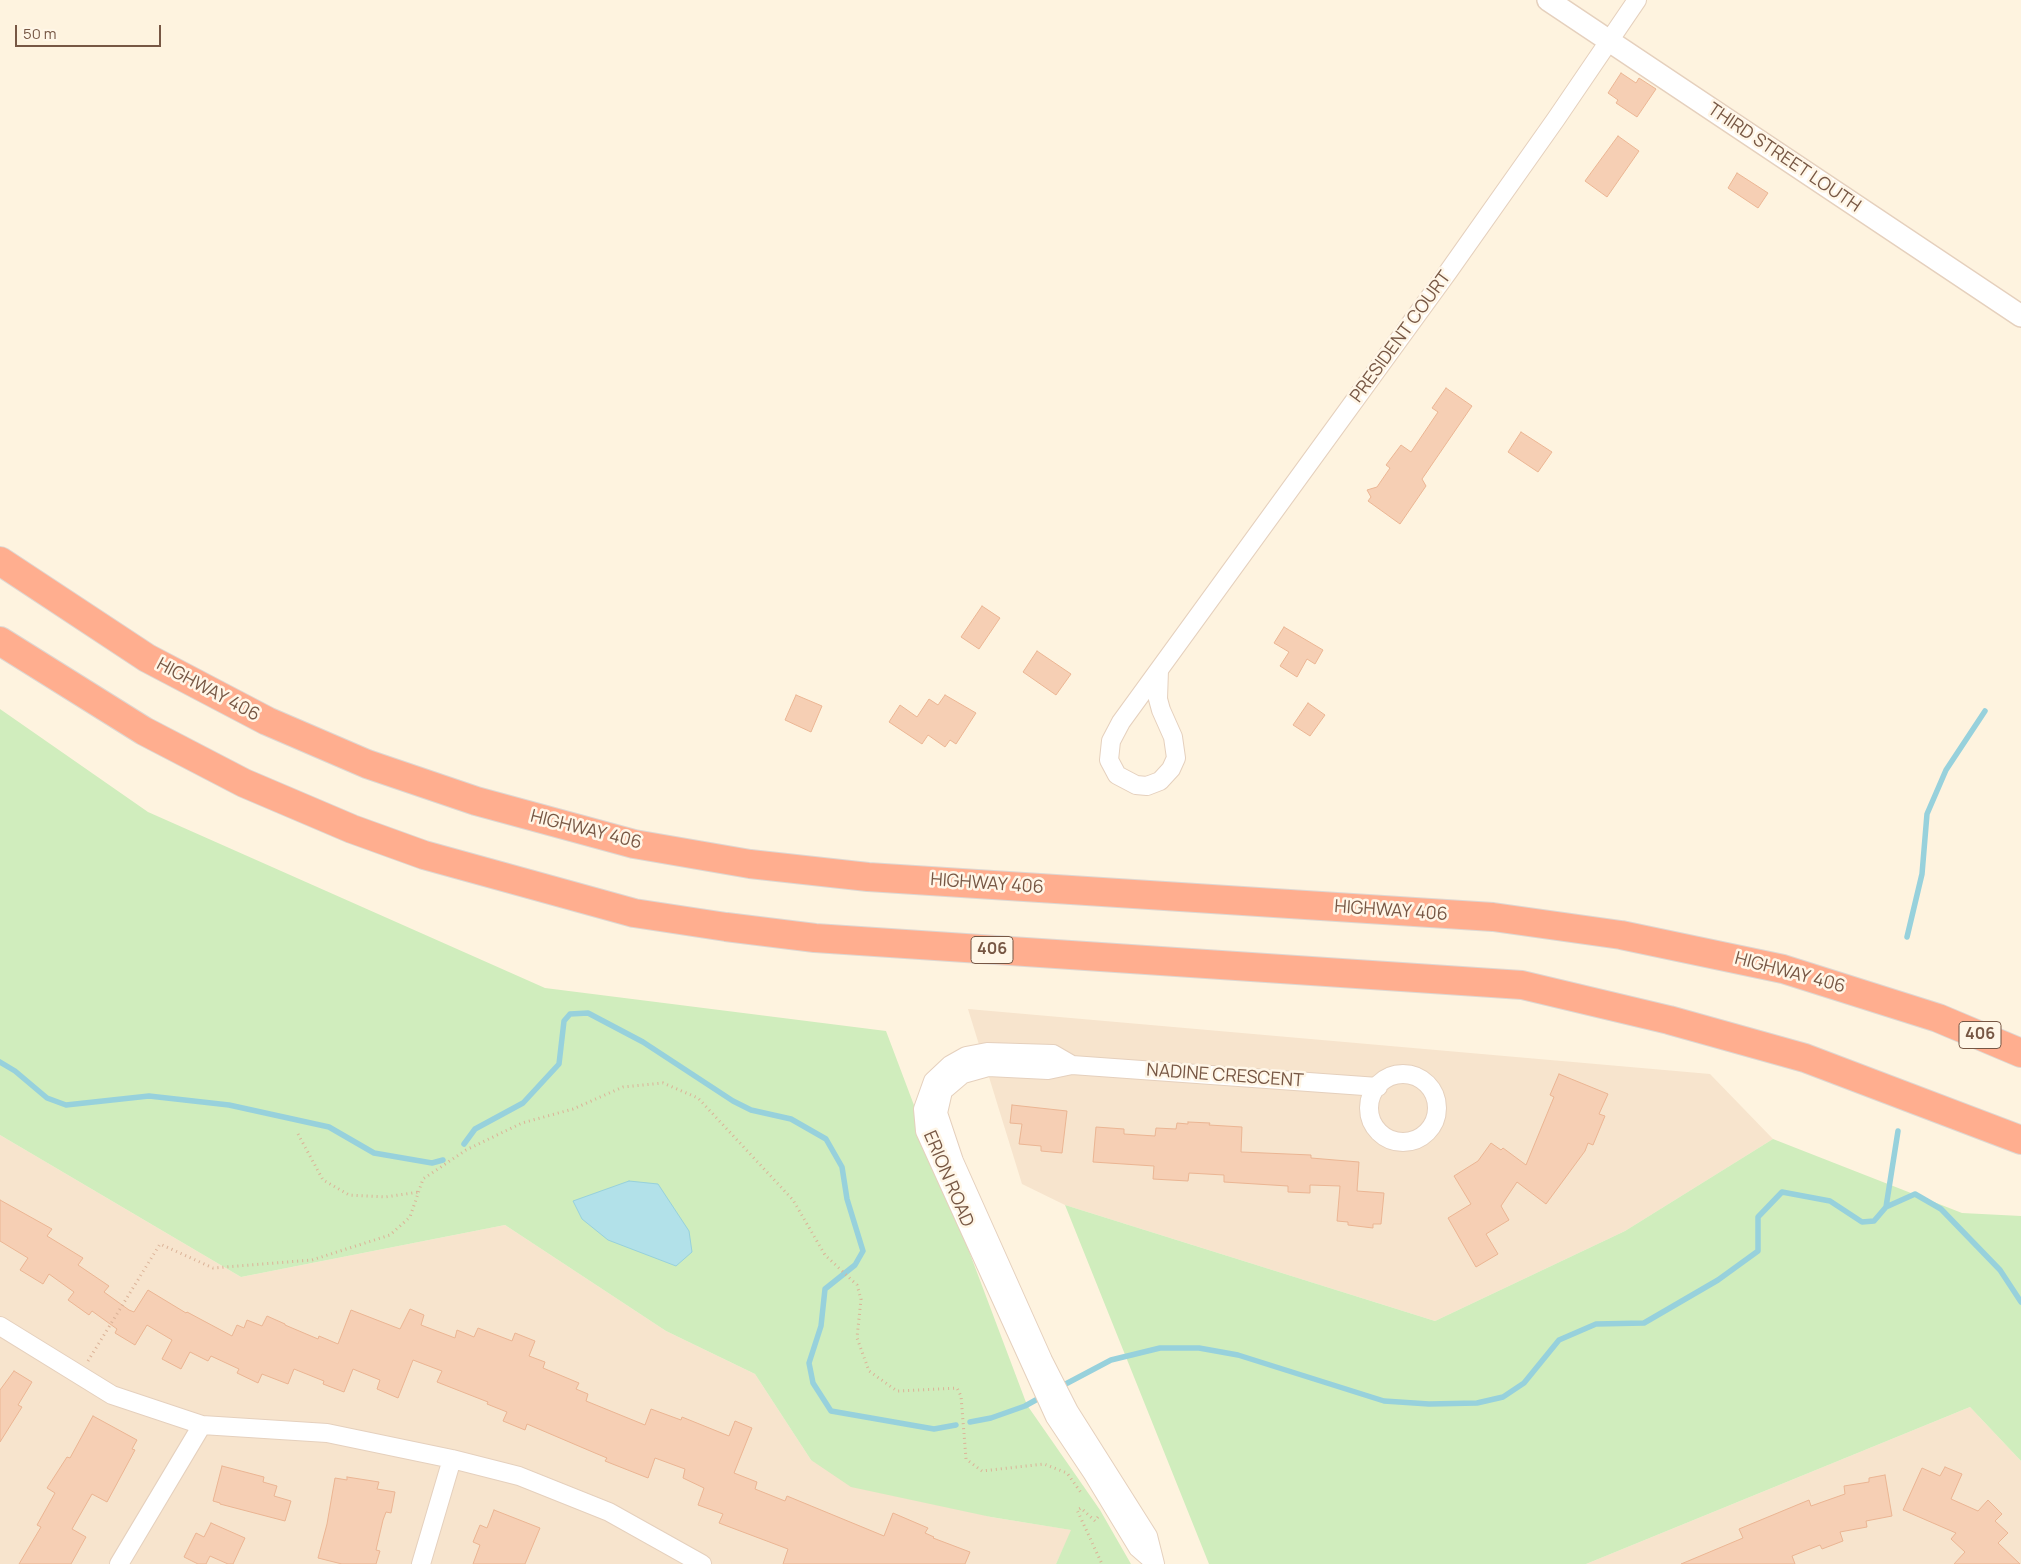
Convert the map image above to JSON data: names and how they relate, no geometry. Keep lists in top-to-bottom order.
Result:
{
  "streets": {
    "highway": ["HIGHWAY 406", "406"],
    "street": [
      "THIRD STREET LOUTH",
      "PRESIDENT COURT",
      "NADINE CRESCENT",
      "ERION ROAD"
    ]
  },
  "crossings": [
    ["THIRD STREET LOUTH", "PRESIDENT COURT"],
    ["NADINE CRESCENT", "ERION ROAD"]
  ],
  "scale_bar": "50 m"
}
